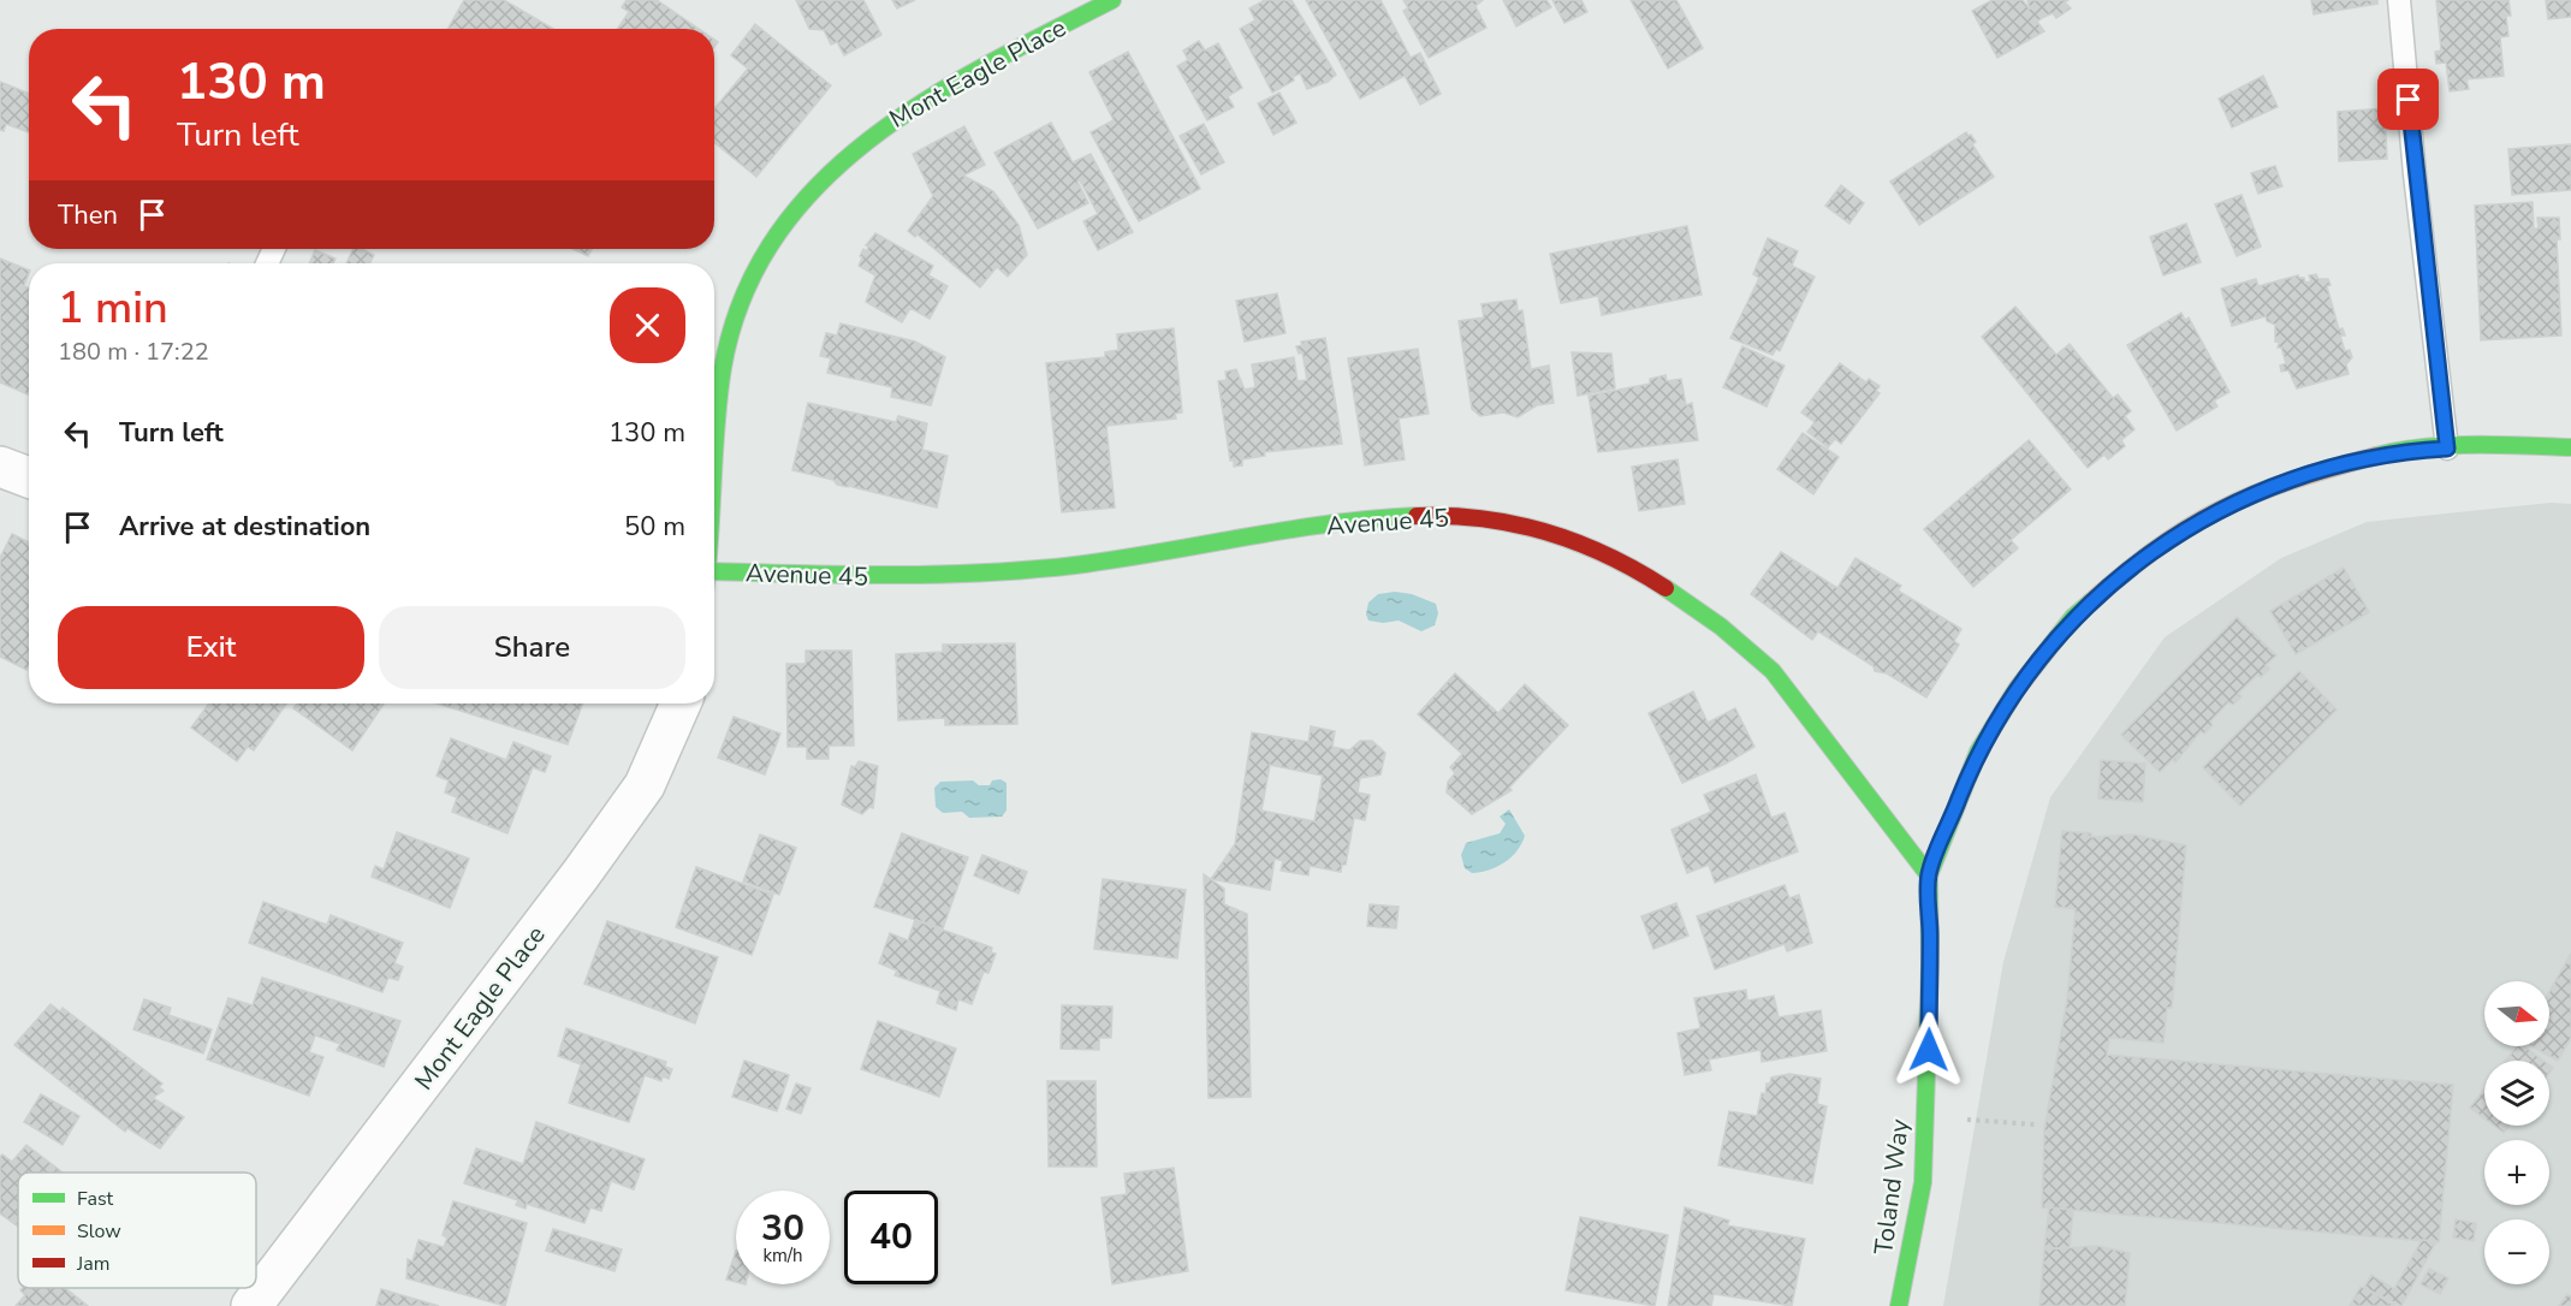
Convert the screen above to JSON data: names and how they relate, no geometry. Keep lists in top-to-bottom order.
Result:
{
  "streets": {
    "street": ["Mont Eagle Place", "Avenue 45", "Toland Way"]
  },
  "crossings": [
    ["Avenue 45", "Toland Way"]
  ],
  "legend": ["Fast", "Slow", "Jam"],
  "north": "right",
  "page": {
    "turn": ["130 m", "Turn left"],
    "then": "Then",
    "heading": ["1 min", "180 m · 17:22"],
    "list": [
      {
        "name": "Turn left",
        "value": "130 m"
      },
      {
        "name": "Arrive at destination",
        "value": "50 m"
      }
    ],
    "buttons": ["Exit", "Share"],
    "map_buttons": ["+", "−"],
    "speed": "30 km/h",
    "limit": "40"
  }
}
